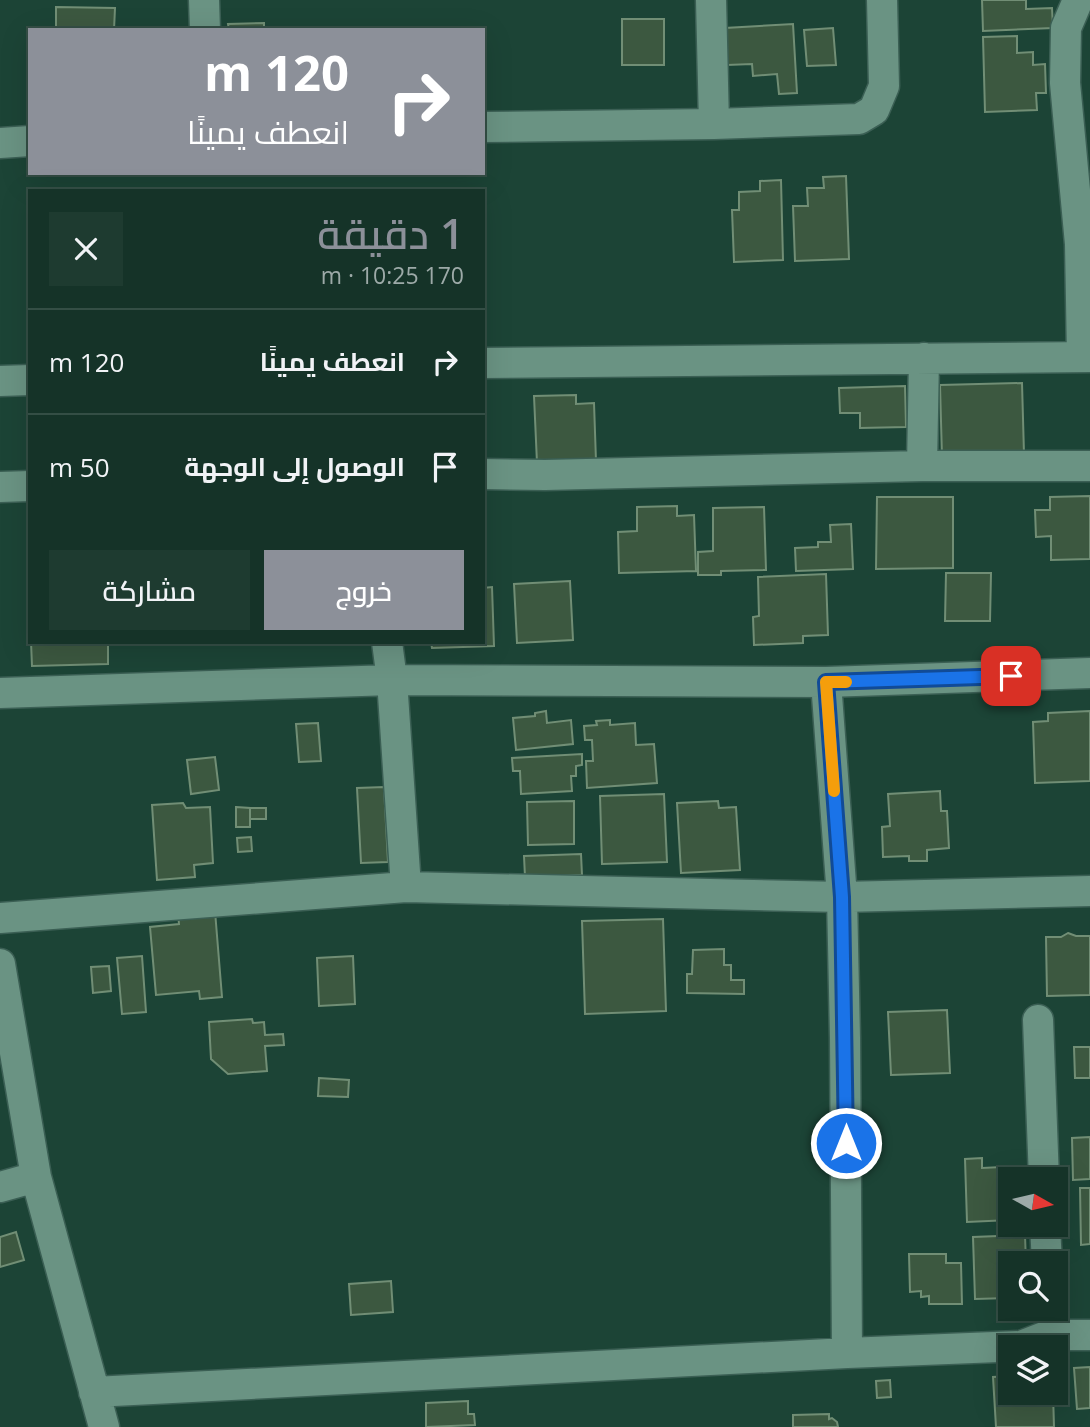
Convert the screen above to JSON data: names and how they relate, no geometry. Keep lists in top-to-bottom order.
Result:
{
  "north": "right",
  "page": {
    "turn": ["120 m", "انعطف يمينًا"],
    "heading": ["1 دقيقة", "170 m · 10:25"],
    "list": [
      {
        "name": "انعطف يمينًا",
        "value": "120 m"
      },
      {
        "name": "الوصول إلى الوجهة",
        "value": "50 m"
      }
    ],
    "buttons": ["خروج", "مشاركة"]
  }
}
